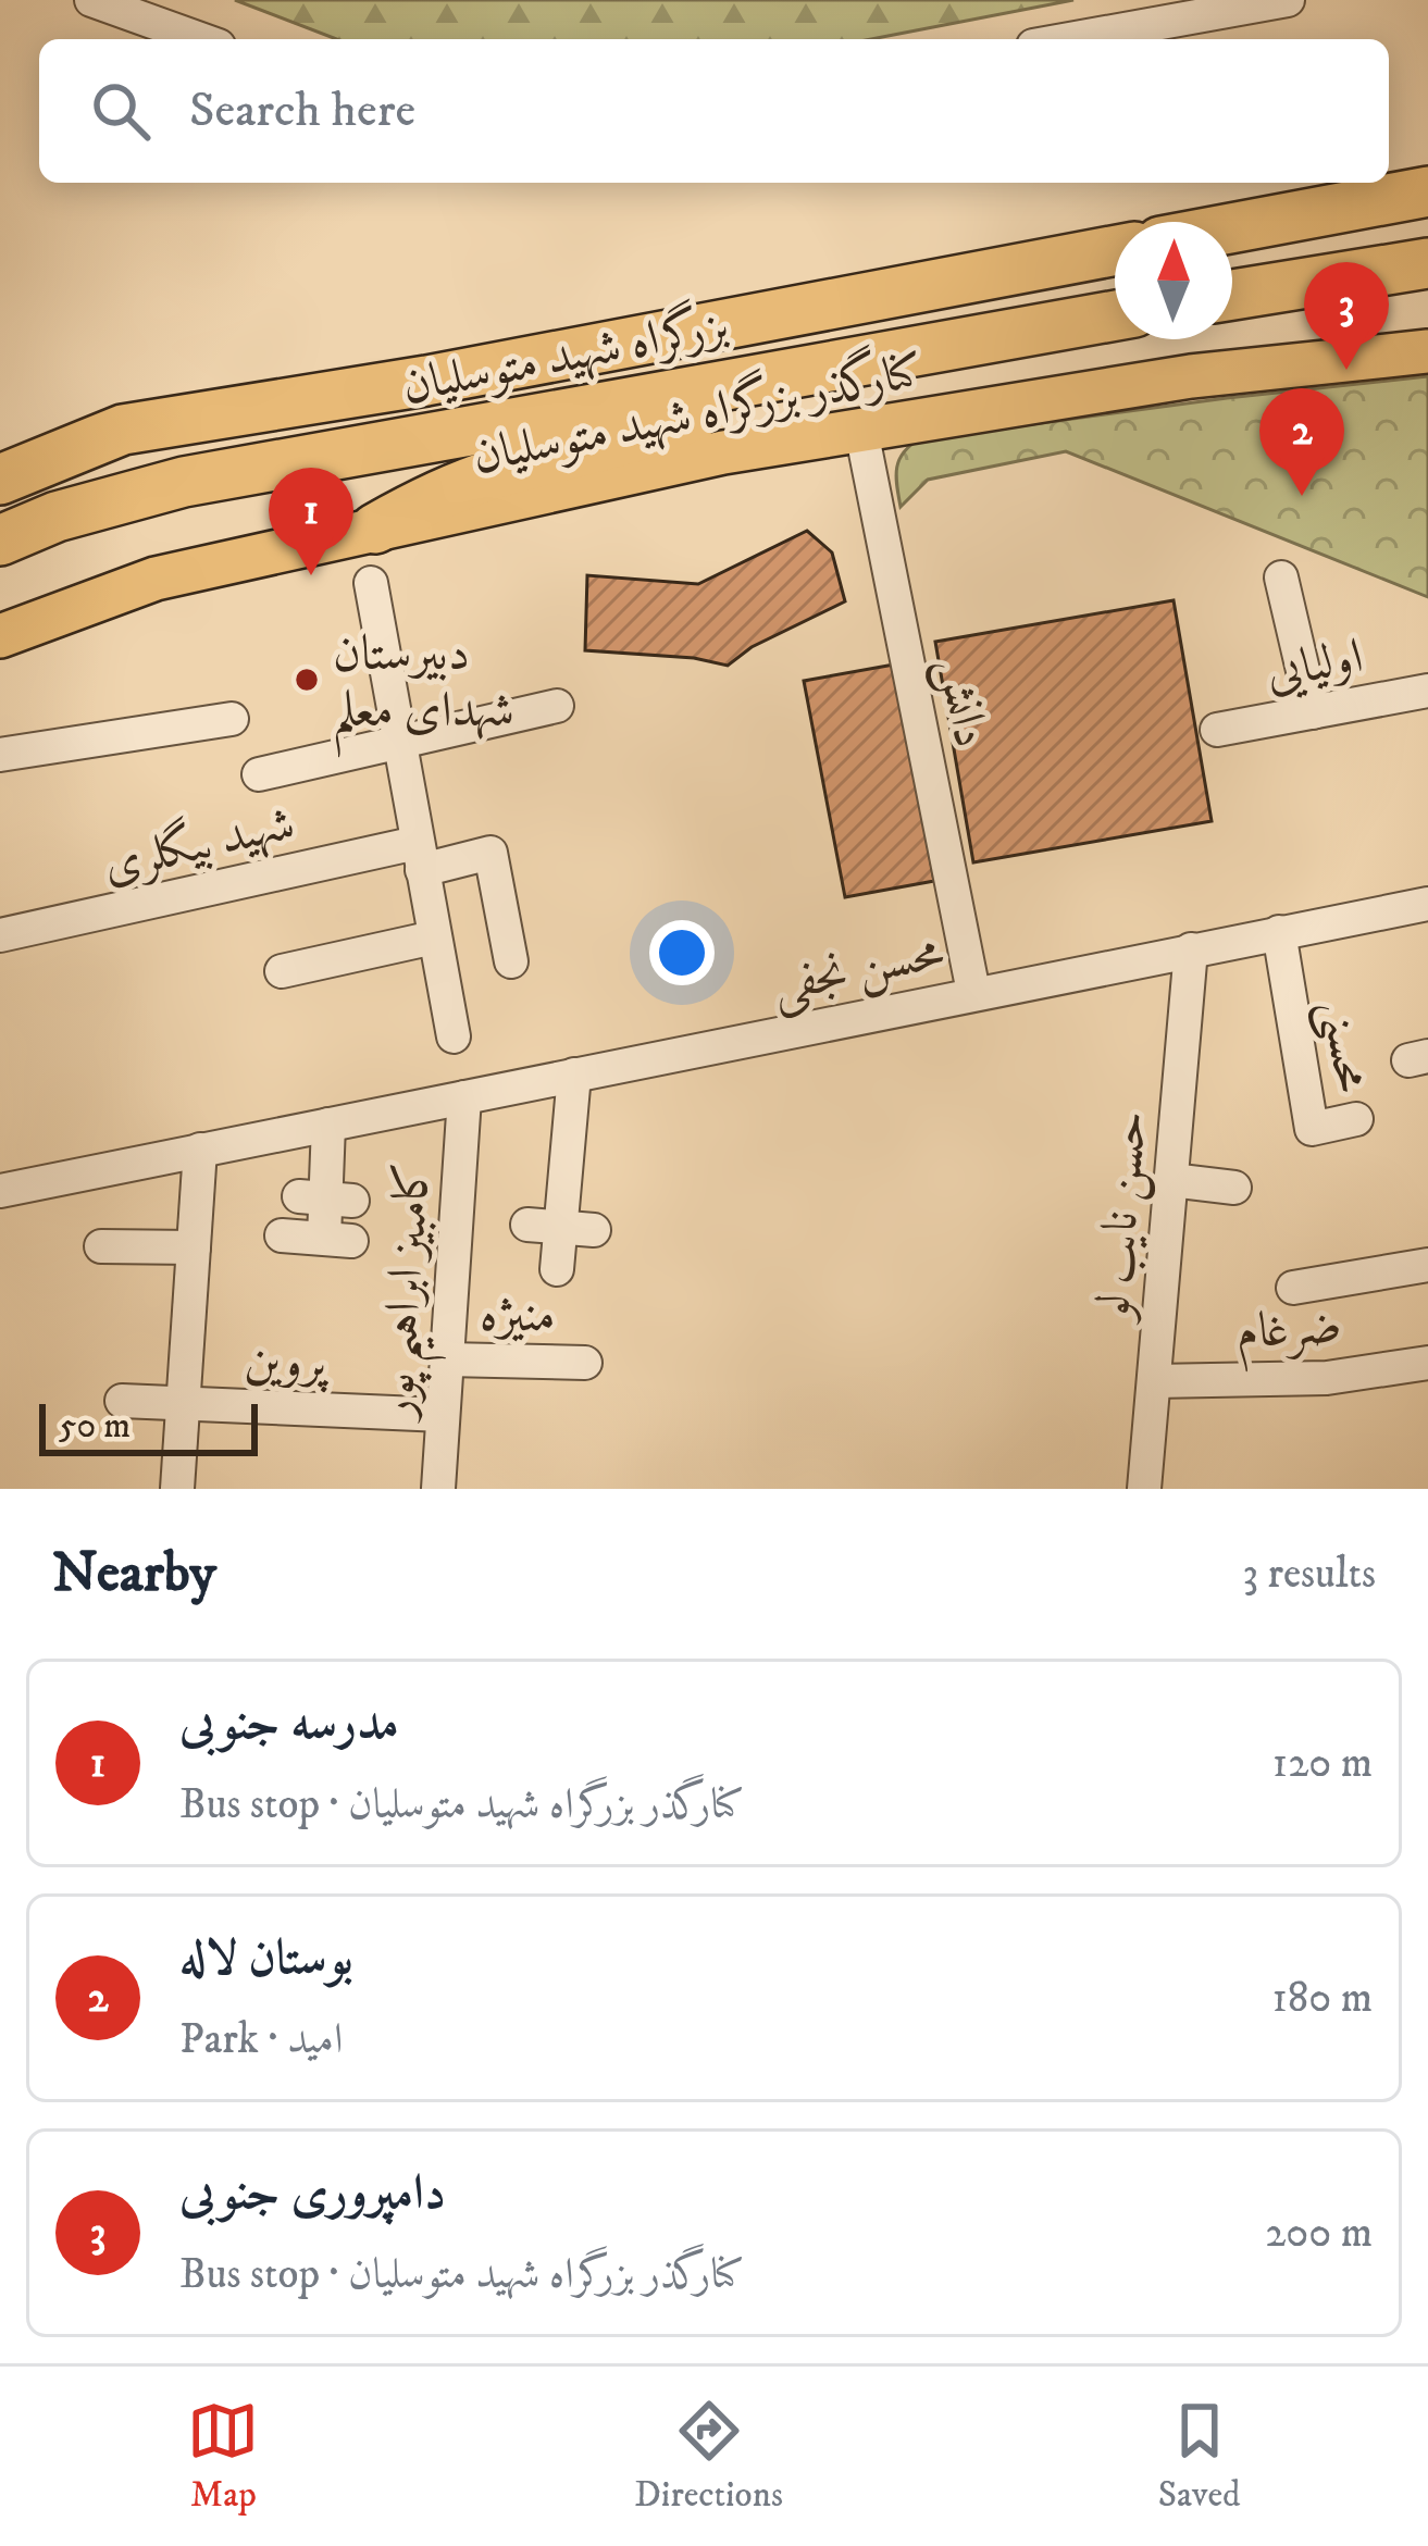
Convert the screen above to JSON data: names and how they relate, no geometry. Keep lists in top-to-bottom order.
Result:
{
  "streets": {
    "highway": ["بزرگراه شهید متوسلیان"],
    "main road": ["کنارگذر بزرگراه شهید متوسلیان"],
    "street": [
      "اولیایی",
      "دانش",
      "شهید بیگلری",
      "محسن نجفی",
      "محسنی",
      "حسن نایب لو",
      "کامبیز ابراهیم پور",
      "منیژه",
      "ضرغام",
      "پروین"
    ]
  },
  "crossings": [
    ["کنارگذر بزرگراه شهید متوسلیان", "دانش"],
    ["دانش", "محسن نجفی"],
    ["محسن نجفی", "محسنی"],
    ["محسن نجفی", "حسن نایب لو"],
    ["محسن نجفی", "کامبیز ابراهیم پور"],
    ["حسن نایب لو", "ضرغام"],
    ["کامبیز ابراهیم پور", "منیژه"],
    ["کامبیز ابراهیم پور", "پروین"]
  ],
  "places": ["دبیرستان شهدای معلم"],
  "scale_bar": "50 m",
  "north": "top",
  "page": {
    "search": "Search here",
    "pins": ["3", "2", "1"],
    "scale": "50 m",
    "heading": ["Nearby", "3 results"],
    "list": [
      {
        "mark": "1",
        "name": "مدرسه جنوبی",
        "note": "Bus stop · کنارگذر بزرگراه شهید متوسلیان",
        "value": "120 m"
      },
      {
        "mark": "2",
        "name": "بوستان لاله",
        "note": "Park · امید",
        "value": "180 m"
      },
      {
        "mark": "3",
        "name": "دامپروری جنوبی",
        "note": "Bus stop · کنارگذر بزرگراه شهید متوسلیان",
        "value": "200 m"
      }
    ],
    "nav": ["Map", "Directions", "Saved"]
  }
}
